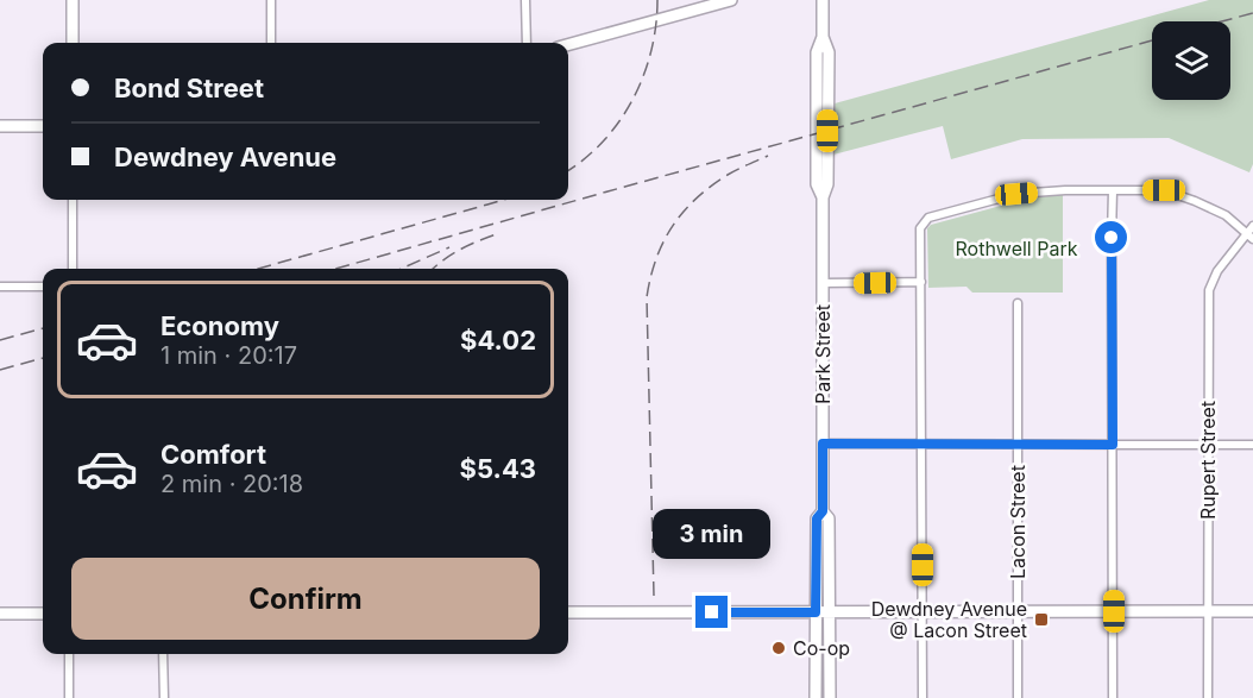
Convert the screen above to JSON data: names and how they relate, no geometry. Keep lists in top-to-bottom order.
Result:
{
  "streets": {
    "street": ["Park Street", "Rupert Street", "Lacon Street"]
  },
  "parks": ["Rothwell Park"],
  "places": {
    "transit": ["Dewdney Avenue @ Lacon Street"],
    "other": ["Co-op"]
  },
  "page": {
    "banner": ["Bond Street", "Dewdney Avenue"],
    "list": [
      {
        "name": "Economy",
        "note": "1 min · 20:17",
        "value": "$4.02"
      },
      {
        "name": "Comfort",
        "note": "2 min · 20:18",
        "value": "$5.43"
      }
    ],
    "bubble": "3 min",
    "buttons": "Confirm"
  }
}
